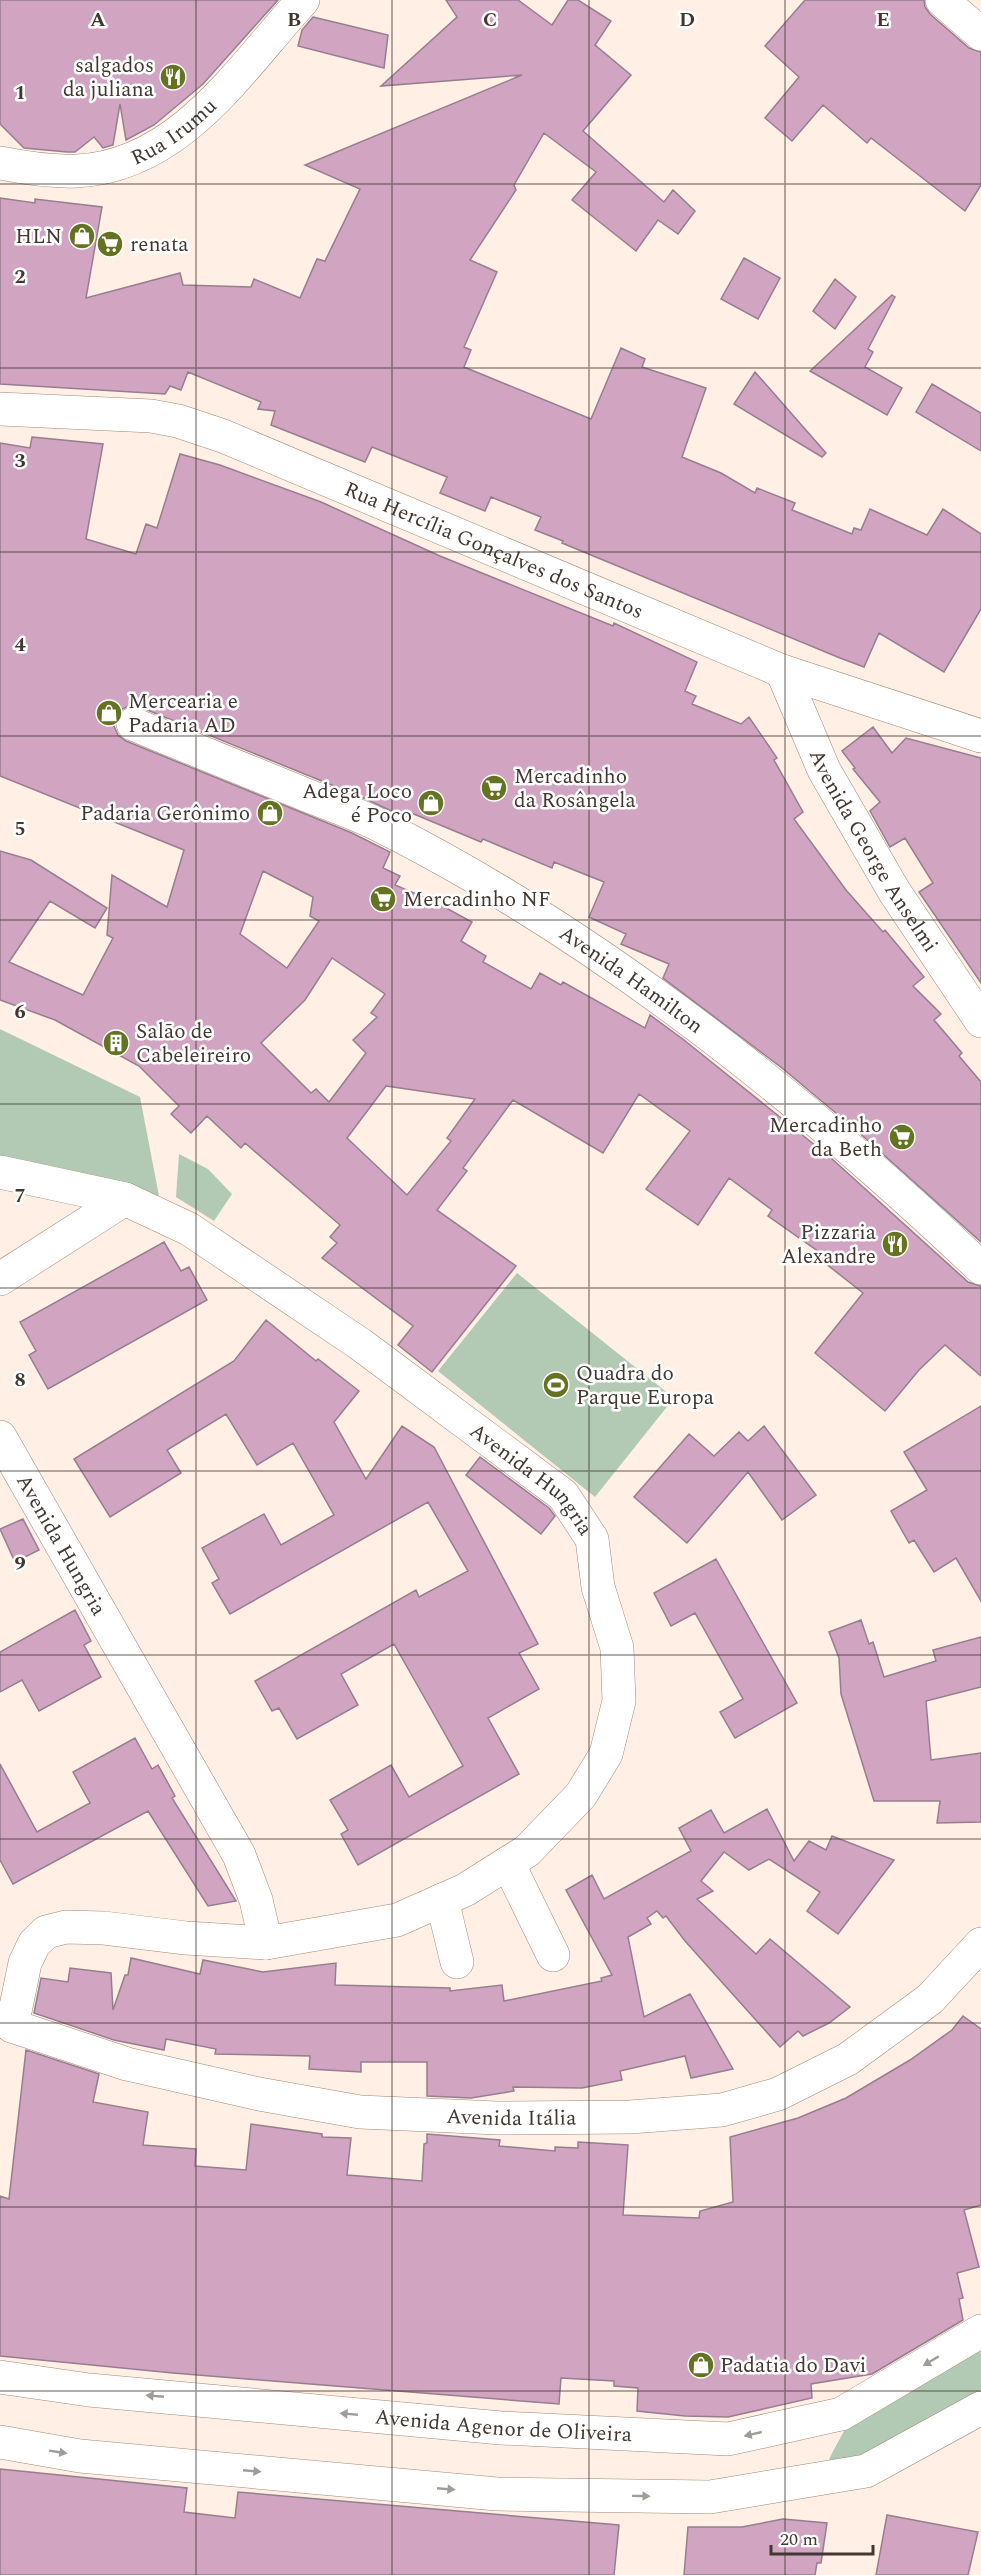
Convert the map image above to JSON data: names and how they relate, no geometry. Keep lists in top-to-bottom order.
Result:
{
  "streets": {
    "street": [
      "Rua Irumu",
      "Rua Hercília Gonçalves dos Santos",
      "Avenida George Anselmi",
      "Avenida Hamilton",
      "Avenida Hungria",
      "Avenida Itália",
      "Avenida Agenor de Oliveira"
    ]
  },
  "crossings": [
    ["Rua Hercília Gonçalves dos Santos", "Avenida George Anselmi"],
    ["Avenida Hungria", "Avenida Itália"]
  ],
  "places": {
    "restaurant": ["salgados da juliana", "Pizzaria Alexandre"],
    "shop": [
      "HLN",
      "Mercearia e Padaria AD",
      "Adega Loco é Poco",
      "Padaria Gerônimo",
      "Padatia do Davi"
    ],
    "supermarket": [
      "renata",
      "Mercadinho da Rosângela",
      "Mercadinho NF",
      "Mercadinho da Beth"
    ],
    "building": ["Salão de Cabeleireiro"],
    "sports": ["Quadra do Parque Europa"]
  },
  "scale_bar": "20 m",
  "grid": {
    "columns": [
      "A",
      "B",
      "C",
      "D",
      "E"
    ],
    "rows": [
      "1",
      "2",
      "3",
      "4",
      "5",
      "6",
      "7",
      "8",
      "9"
    ]
  }
}
